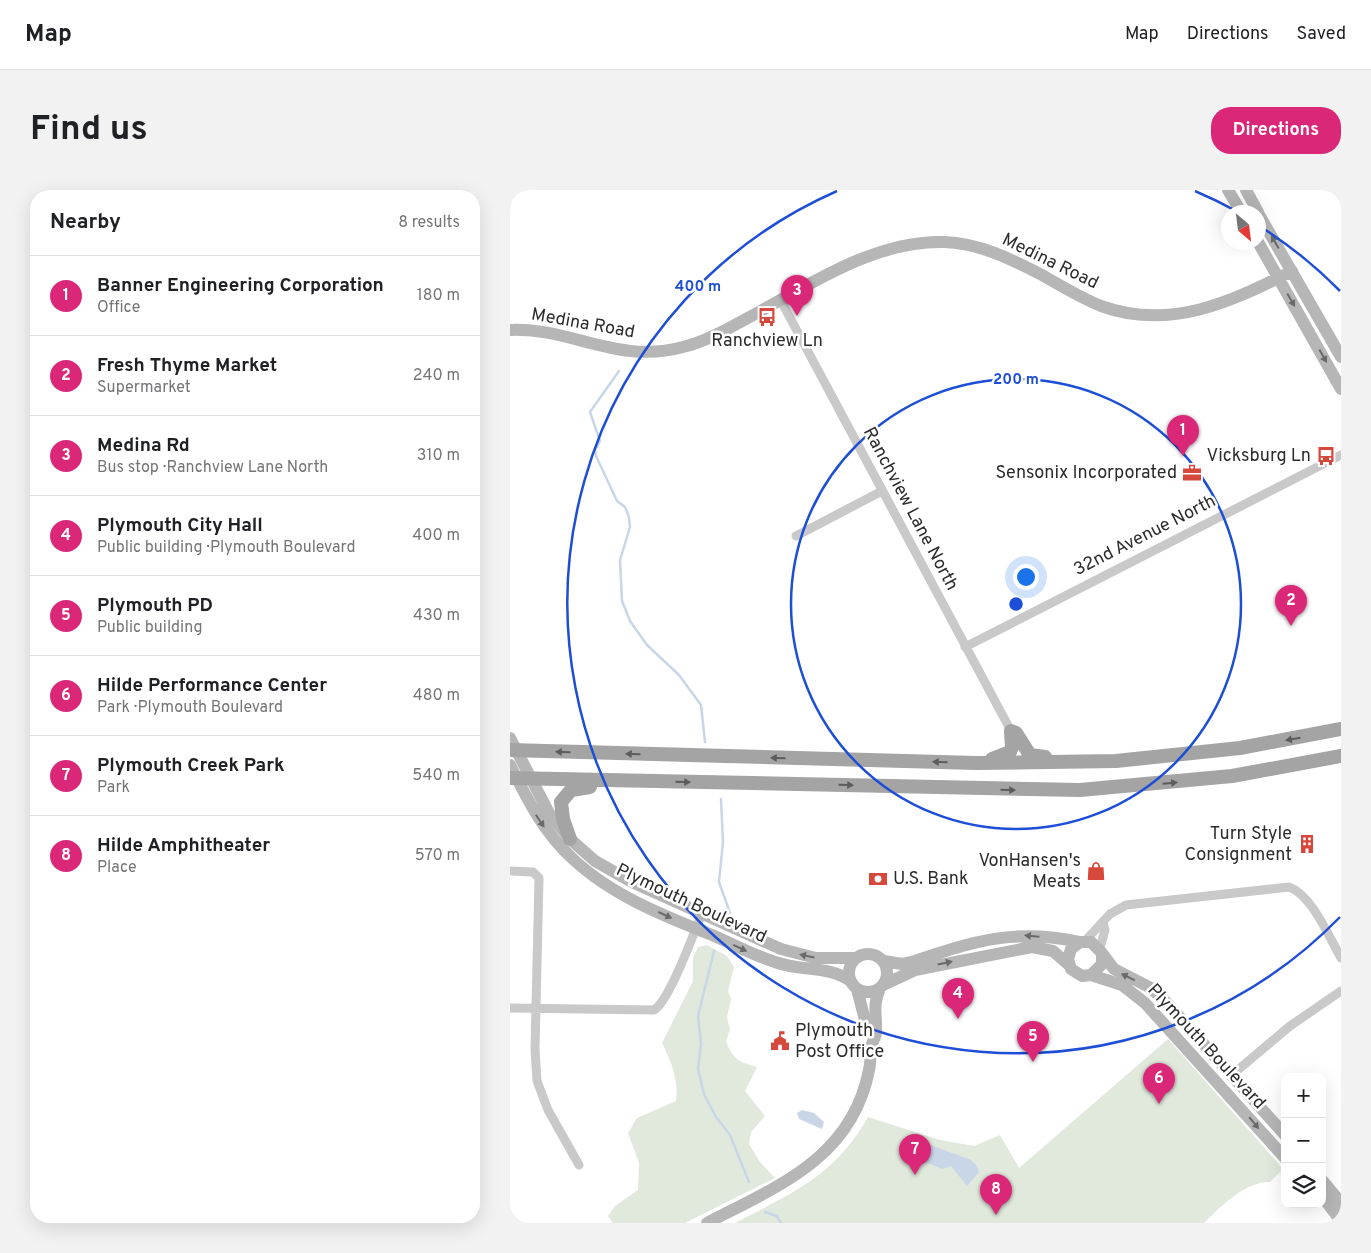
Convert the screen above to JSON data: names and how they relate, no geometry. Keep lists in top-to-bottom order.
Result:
{
  "streets": {
    "street": [
      "Medina Road",
      "Ranchview Lane North",
      "32nd Avenue North",
      "Plymouth Boulevard"
    ]
  },
  "crossings": [
    ["Medina Road", "Ranchview Lane North"],
    ["Ranchview Lane North", "32nd Avenue North"]
  ],
  "places": {
    "bus stop": ["Ranchview Ln", "Vicksburg Ln"],
    "office": ["Sensonix Incorporated"],
    "building": ["Turn Style Consignment"],
    "shop": ["VonHansen's Meats"],
    "bank": ["U.S. Bank"],
    "public building": ["Plymouth Post Office"]
  },
  "north": "bottom right",
  "page": {
    "header": "Map",
    "nav": ["Map", "Directions", "Saved"],
    "buttons": "Directions",
    "title": "Find us",
    "heading": ["Nearby", "8 results"],
    "list": [
      {
        "mark": "1",
        "name": "Banner Engineering Corporation",
        "note": "Office",
        "value": "180 m"
      },
      {
        "mark": "2",
        "name": "Fresh Thyme Market",
        "note": "Supermarket",
        "value": "240 m"
      },
      {
        "mark": "3",
        "name": "Medina Rd",
        "note": "Bus stop · Ranchview Lane North",
        "value": "310 m"
      },
      {
        "mark": "4",
        "name": "Plymouth City Hall",
        "note": "Public building · Plymouth Boulevard",
        "value": "400 m"
      },
      {
        "mark": "5",
        "name": "Plymouth PD",
        "note": "Public building",
        "value": "430 m"
      },
      {
        "mark": "6",
        "name": "Hilde Performance Center",
        "note": "Park · Plymouth Boulevard",
        "value": "480 m"
      },
      {
        "mark": "7",
        "name": "Plymouth Creek Park",
        "note": "Park",
        "value": "540 m"
      },
      {
        "mark": "8",
        "name": "Hilde Amphitheater",
        "note": "Place",
        "value": "570 m"
      }
    ],
    "pins": [
      "3",
      "1",
      "2",
      "4",
      "5",
      "6",
      "7",
      "8"
    ],
    "map_buttons": ["+", "−"]
  },
  "rings": ["400 m", "200 m"]
}
